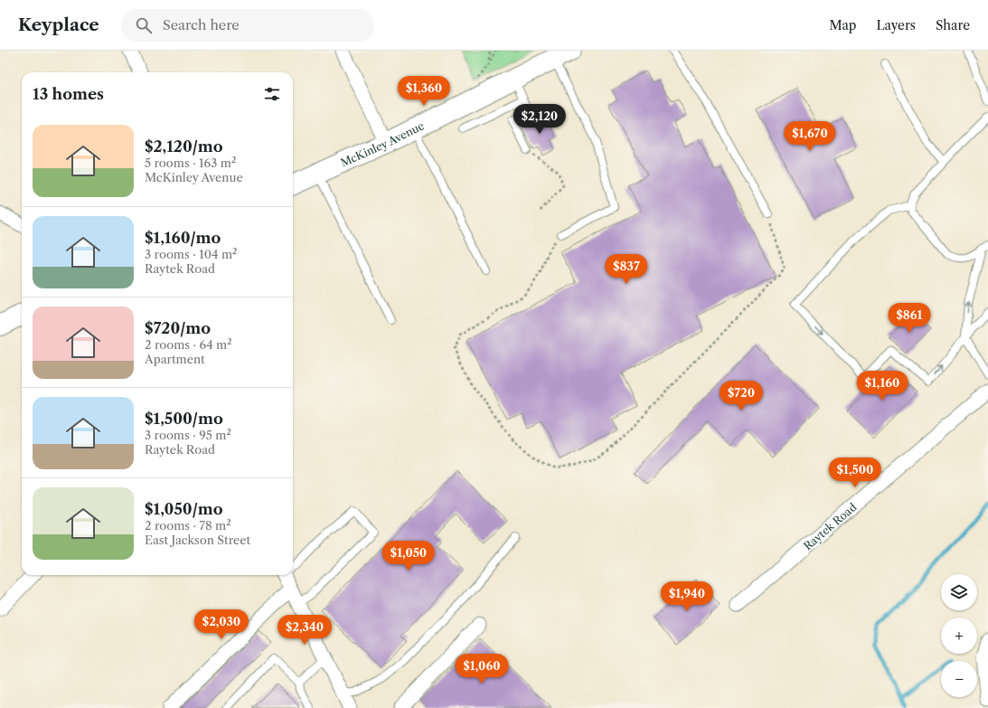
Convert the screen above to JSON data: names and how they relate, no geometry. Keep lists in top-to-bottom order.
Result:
{
  "streets": {
    "street": ["McKinley Avenue", "Raytek Road"]
  },
  "page": {
    "header": "Keyplace",
    "search": "Search here",
    "nav": ["Map", "Layers", "Share"],
    "heading": "13 homes",
    "price": [
      "$1,360",
      "$2,120",
      "$1,670",
      "$837",
      "$861",
      "$1,160",
      "$720",
      "$1,500",
      "$1,050",
      "$1,940",
      "$2,030",
      "$2,340",
      "$1,060"
    ],
    "list": [
      {
        "name": "$2,120/mo",
        "note": "5 rooms · 163 m² · McKinley Avenue"
      },
      {
        "name": "$1,160/mo",
        "note": "3 rooms · 104 m² · Raytek Road"
      },
      {
        "name": "$720/mo",
        "note": "2 rooms · 64 m² · Apartment"
      },
      {
        "name": "$1,500/mo",
        "note": "3 rooms · 95 m² · Raytek Road"
      },
      {
        "name": "$1,050/mo",
        "note": "2 rooms · 78 m² · East Jackson Street"
      }
    ],
    "map_buttons": ["+", "−"]
  }
}
